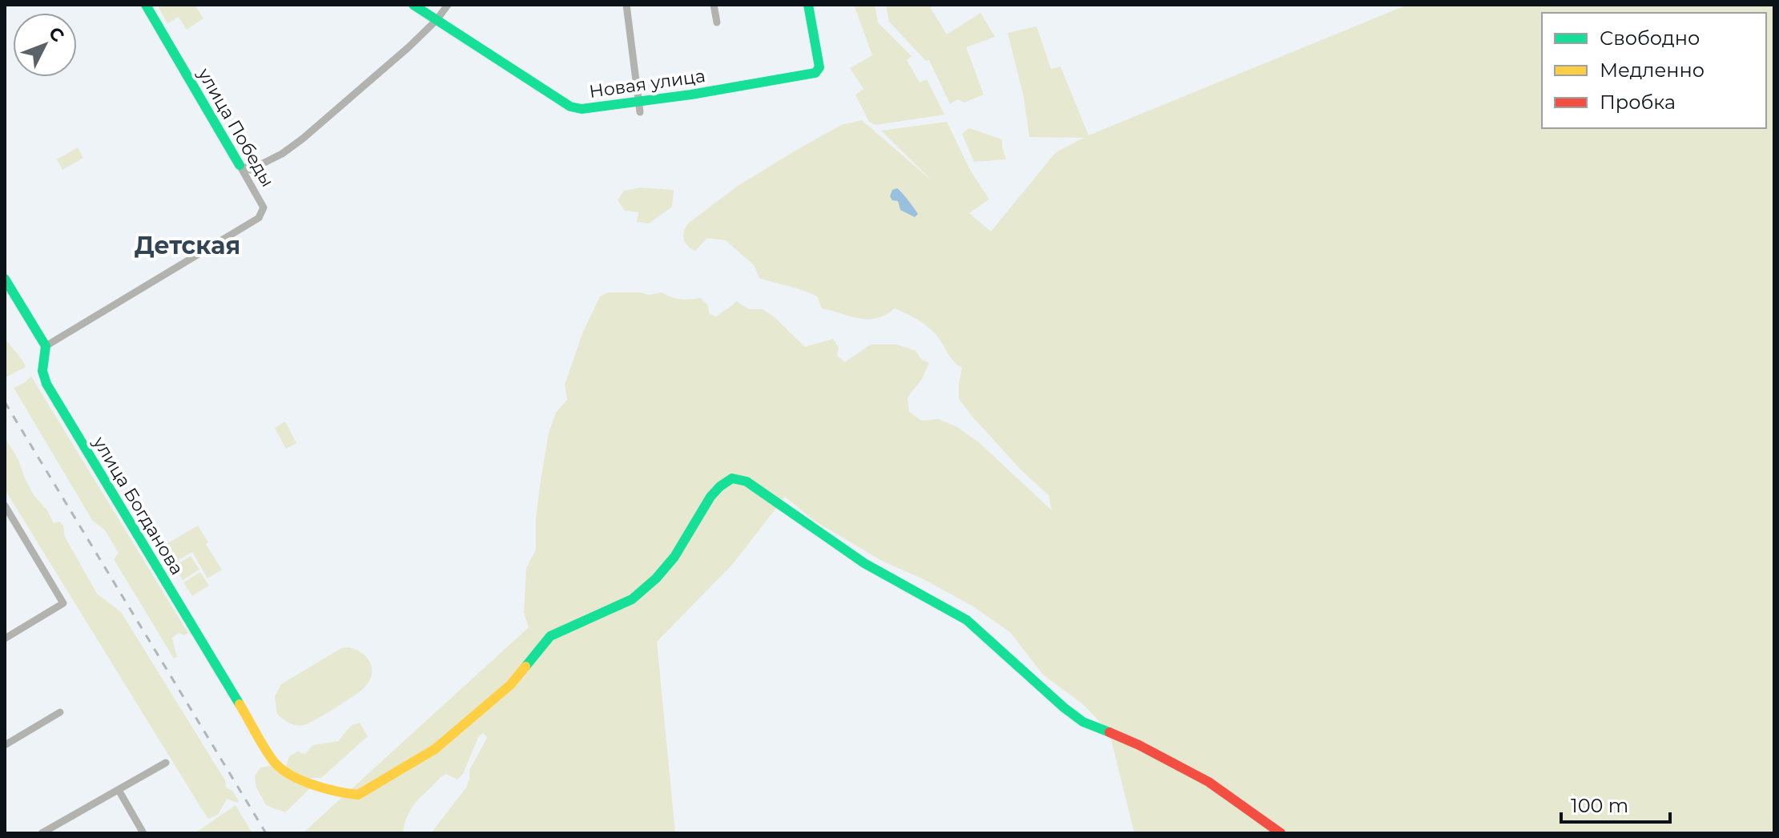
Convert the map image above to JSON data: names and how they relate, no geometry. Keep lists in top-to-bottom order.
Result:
{
  "streets": {
    "street": ["Новая улица", "улица Победы", "улица Богданова"]
  },
  "crossings": [
    ["улица Победы", "улица Богданова"]
  ],
  "districts": ["Детская"],
  "legend": ["Свободно", "Медленно", "Пробка"],
  "scale_bar": "100 m",
  "north": "top right"
}
